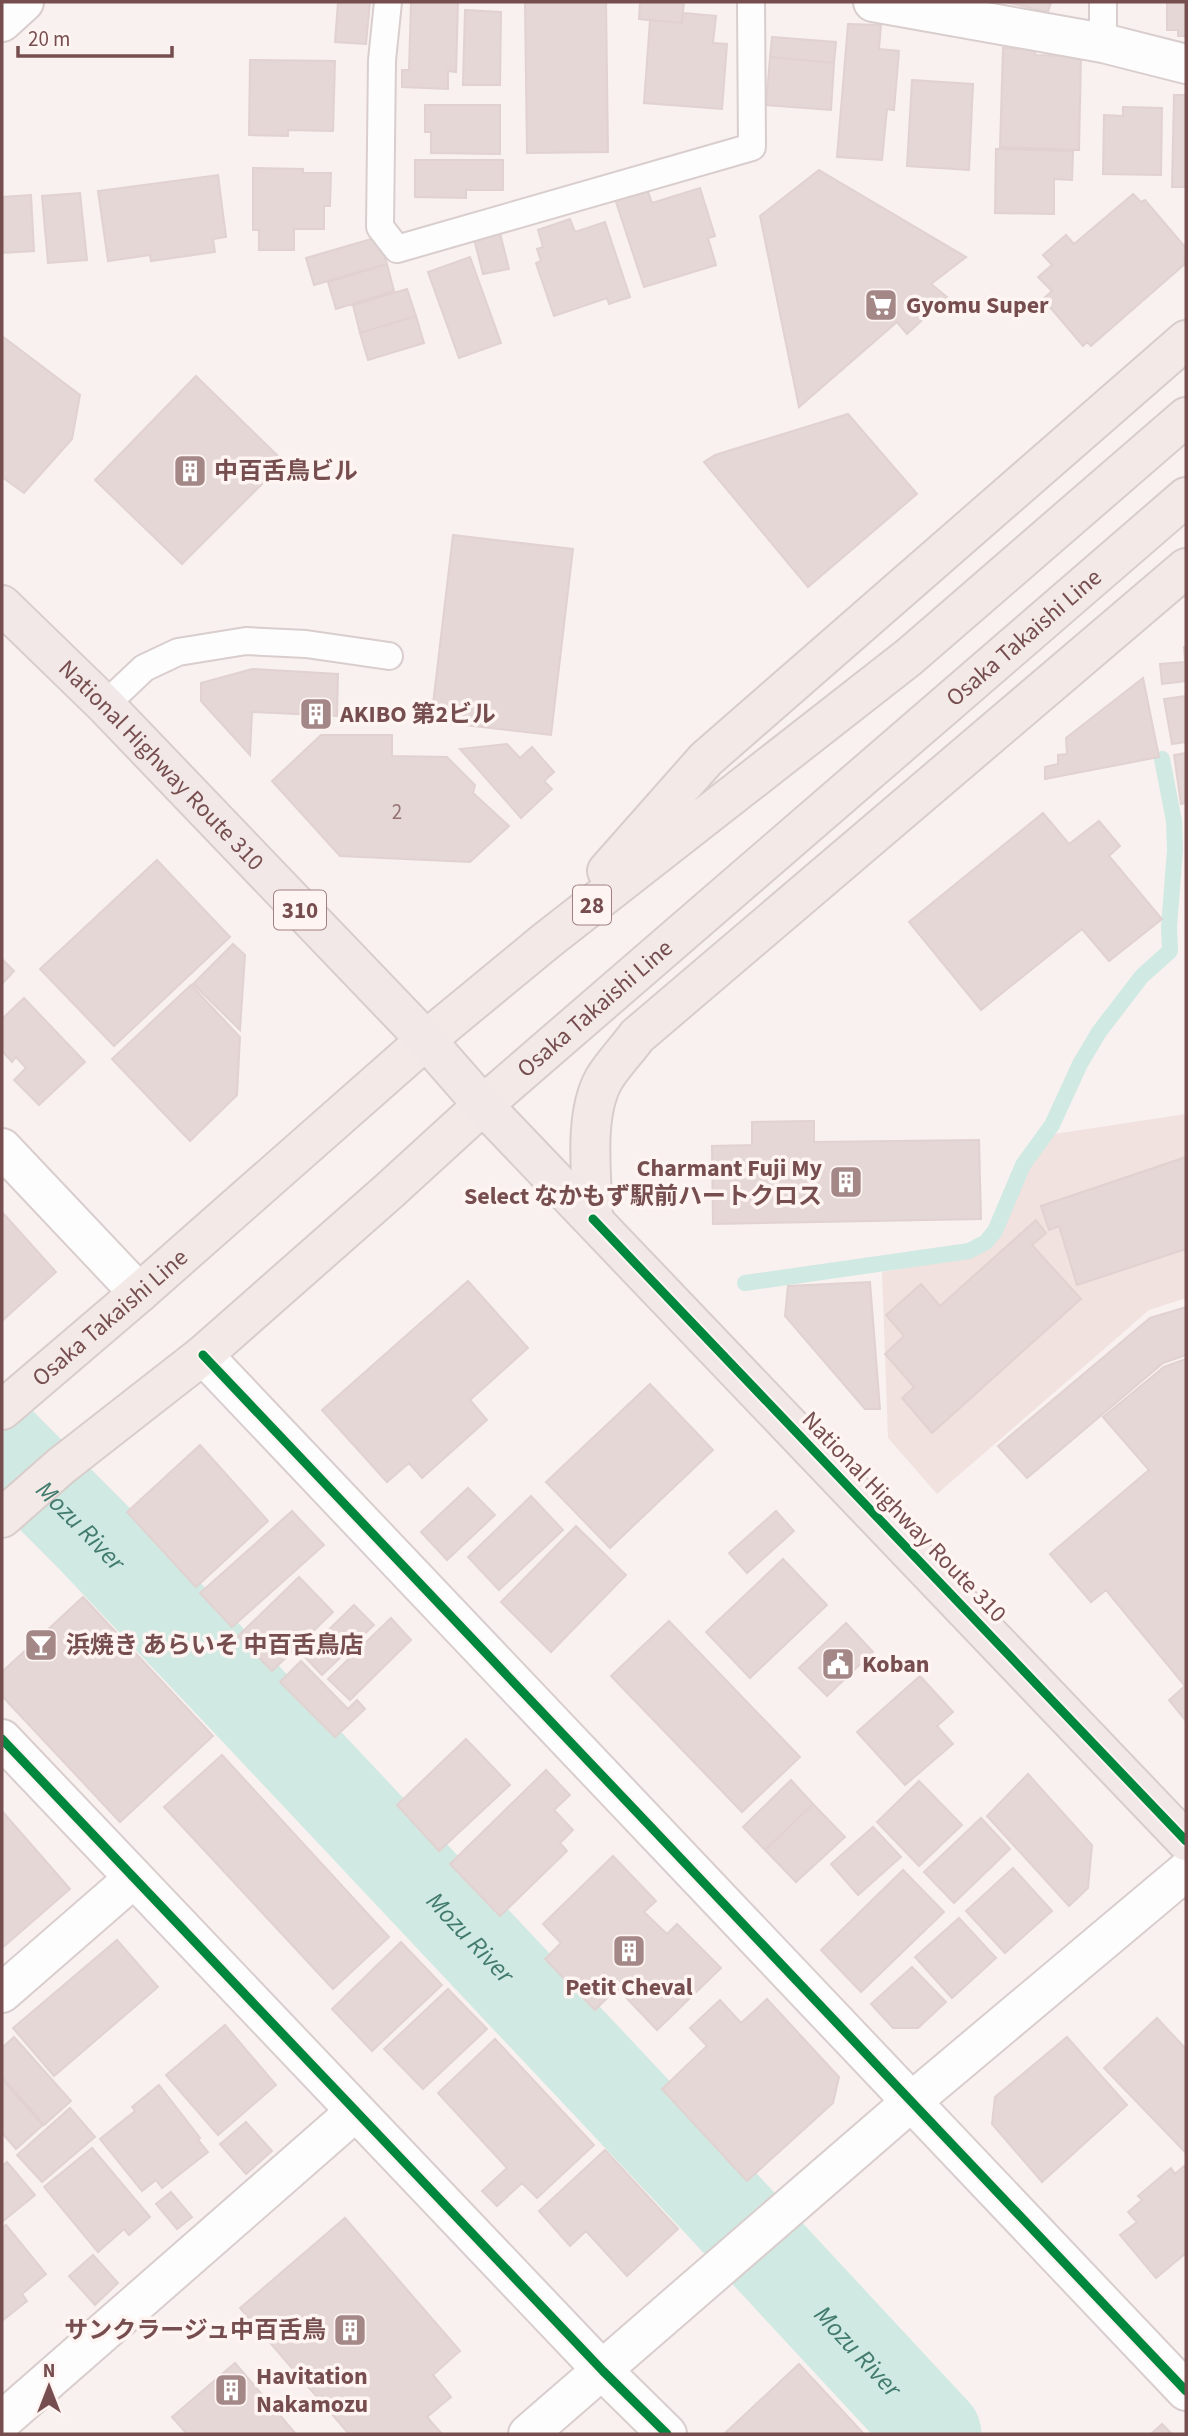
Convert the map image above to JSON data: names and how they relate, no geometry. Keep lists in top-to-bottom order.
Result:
{
  "streets": {
    "highway": ["National Highway Route 310", "310"],
    "main road": ["Osaka Takaishi Line", "28"]
  },
  "crossings": [
    ["Osaka Takaishi Line", "National Highway Route 310"]
  ],
  "water": ["Mozu River"],
  "places": {
    "supermarket": ["Gyomu Super"],
    "building": [
      "中百舌鳥ビル",
      "AKIBO 第2ビル",
      "Charmant Fuji My Select なかもず駅前ハートクロス",
      "Petit Cheval",
      "サンクラージュ中百舌鳥",
      "Havitation Nakamozu"
    ],
    "bar": ["浜焼き あらいそ 中百舌鳥店"],
    "public building": ["Koban"]
  },
  "house_numbers": ["2"],
  "scale_bar": "20 m",
  "north": "top"
}
